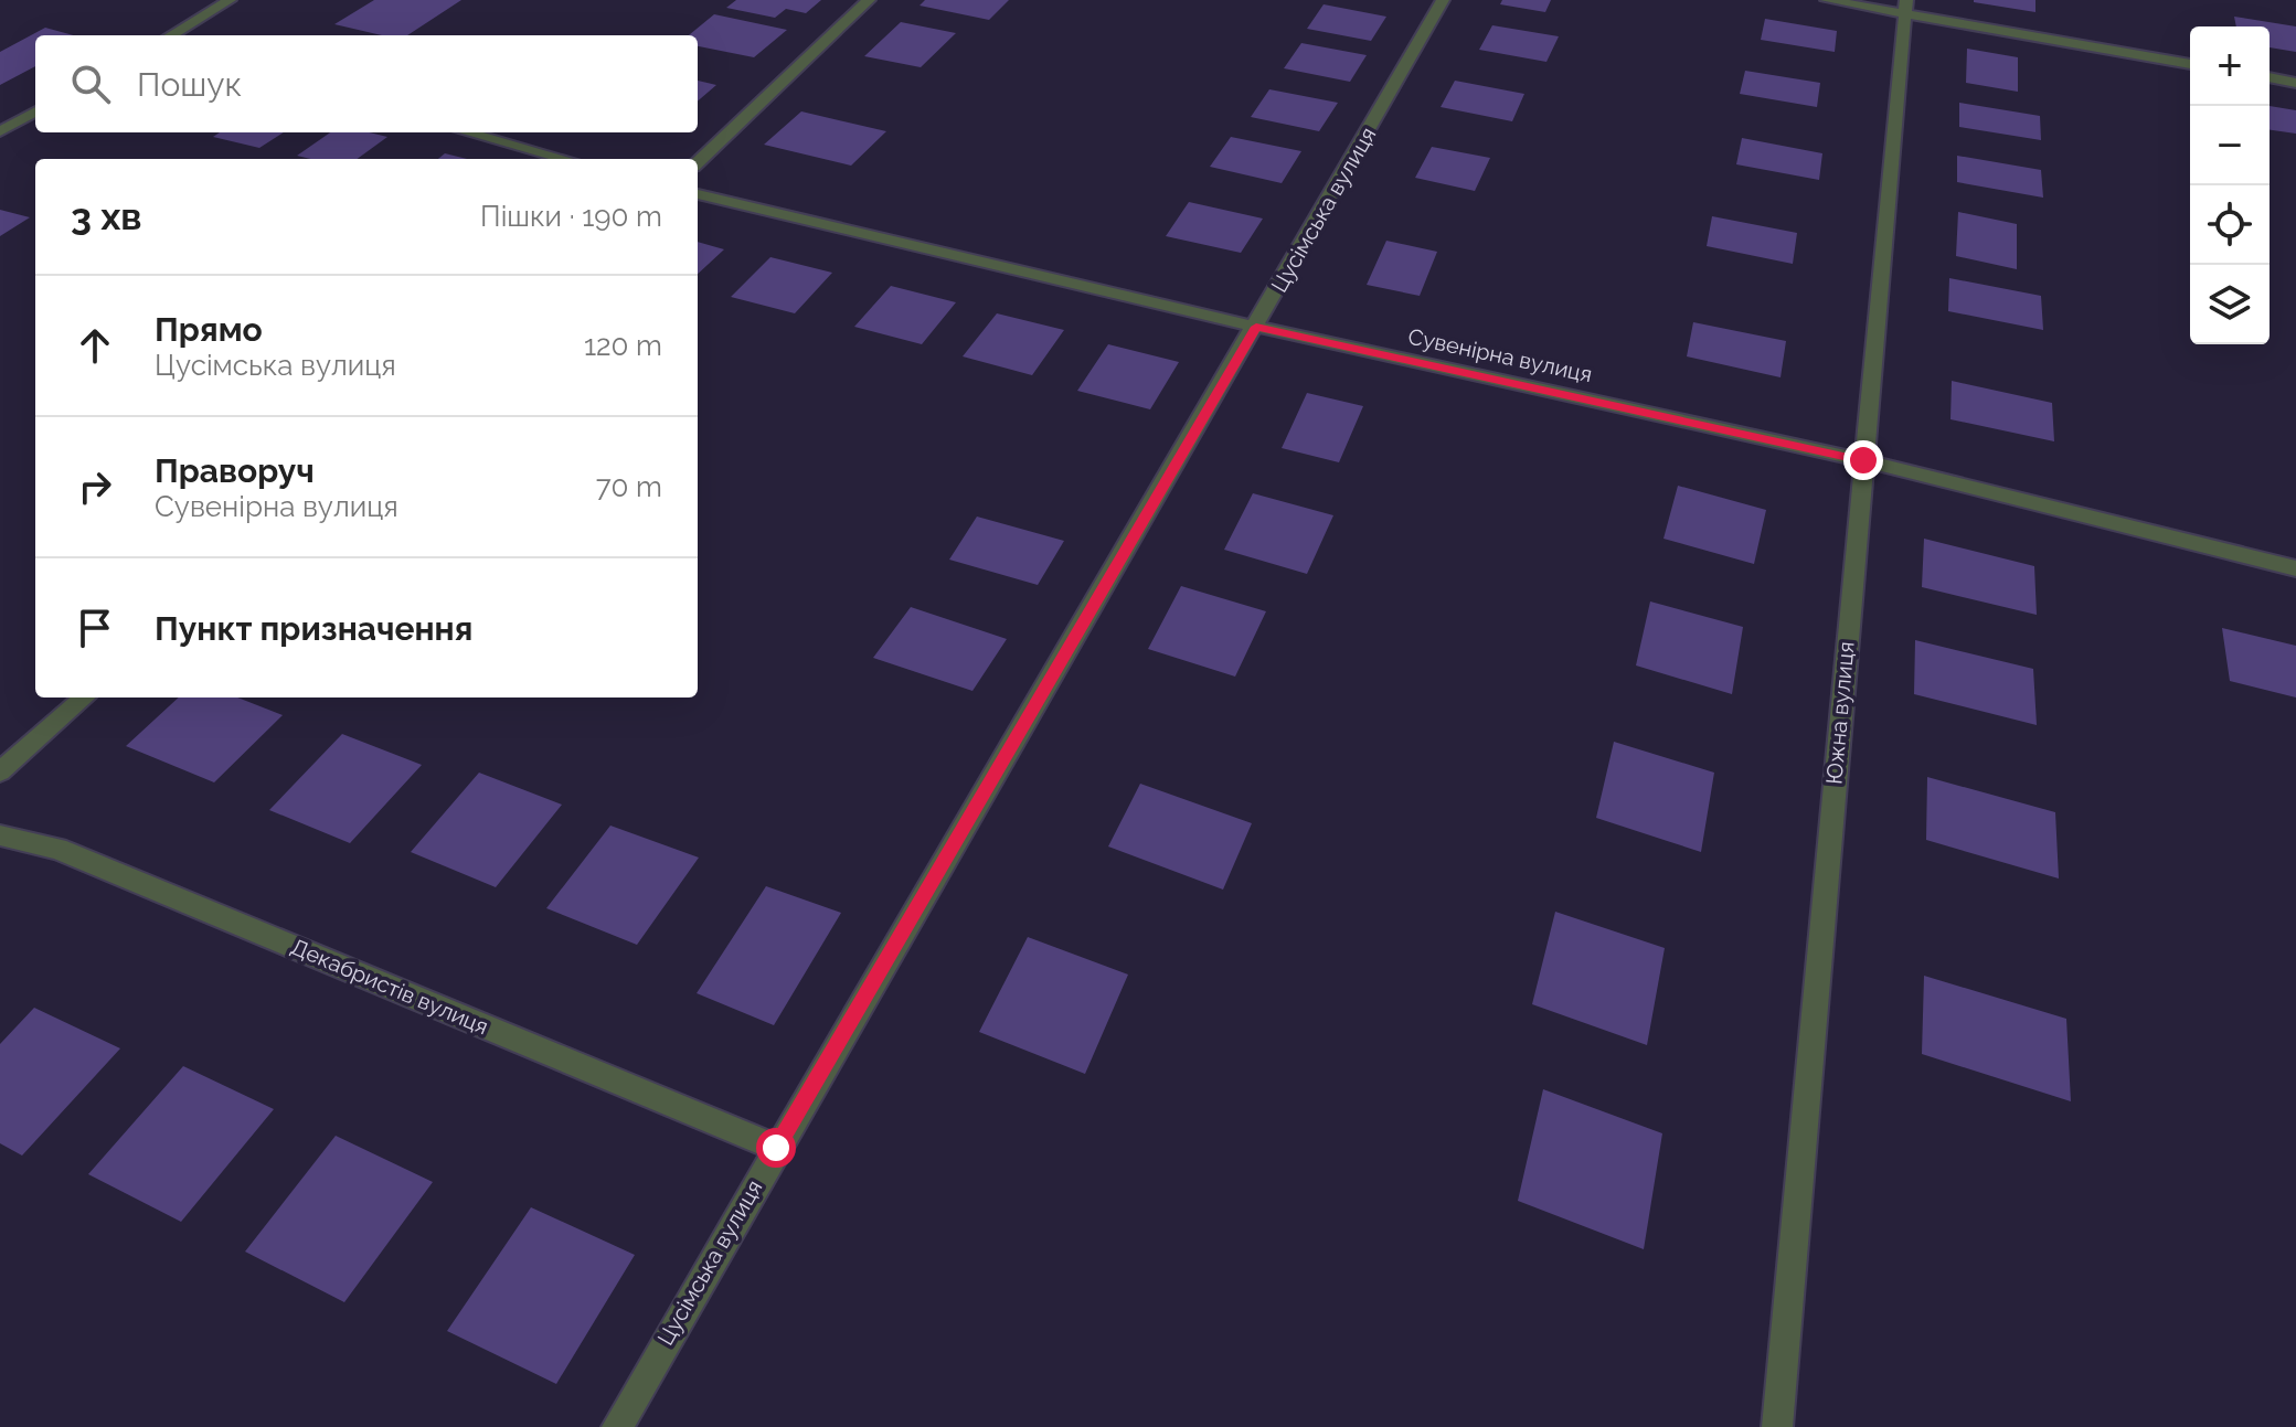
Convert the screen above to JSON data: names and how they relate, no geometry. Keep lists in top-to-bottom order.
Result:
{
  "streets": {
    "street": [
      "Цусімська вулиця",
      "Сувенірна вулиця",
      "Южна вулиця",
      "Декабристів вулиця"
    ]
  },
  "crossings": [
    ["Цусімська вулиця", "Сувенірна вулиця"],
    ["Цусімська вулиця", "Декабристів вулиця"],
    ["Сувенірна вулиця", "Южна вулиця"]
  ],
  "page": {
    "map_buttons": ["+", "−"],
    "search": "Пошук",
    "heading": ["3 хв", "Пішки · 190 m"],
    "list": [
      ["Прямо", "Цусімська вулиця", "120 m"],
      ["Праворуч", "Сувенірна вулиця", "70 m"],
      "Пункт призначення"
    ]
  }
}
